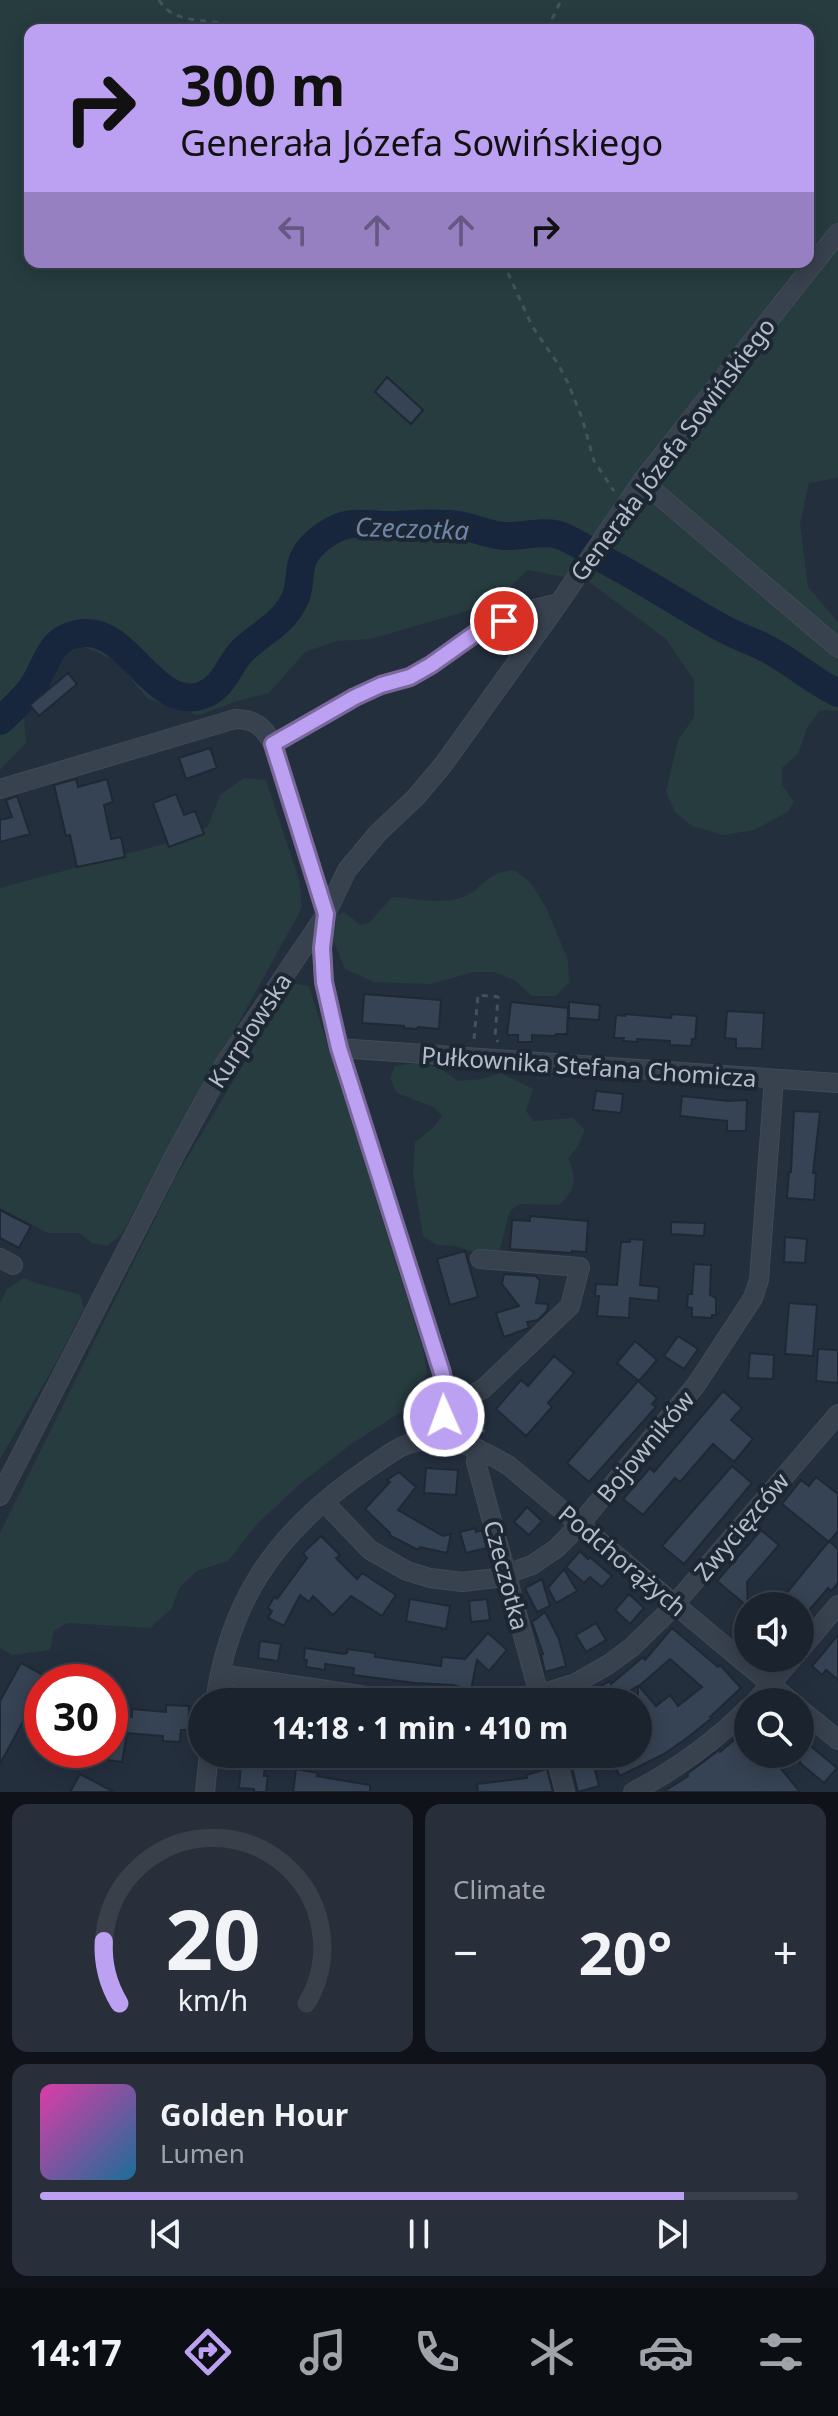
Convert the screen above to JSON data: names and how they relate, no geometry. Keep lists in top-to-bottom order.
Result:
{
  "streets": {
    "street": [
      "Generała Józefa Sowińskiego",
      "Kurpiowska",
      "Pułkownika Stefana Chomicza",
      "Bojowników",
      "Zwycięzców",
      "Podchorążych",
      "Czeczotka"
    ]
  },
  "crossings": [
    ["Generała Józefa Sowińskiego", "Kurpiowska"],
    ["Pułkownika Stefana Chomicza", "Bojowników"],
    ["Bojowników", "Podchorążych"],
    ["Bojowników", "Czeczotka"],
    ["Zwycięzców", "Podchorążych"],
    ["Podchorążych", "Czeczotka"]
  ],
  "water": ["Czeczotka"],
  "page": {
    "turn": ["300 m", "Generała Józefa Sowińskiego"],
    "limit": "30",
    "trip": "14:18 · 1 min · 410 m",
    "tile": "Climate",
    "heat": ["−", "20°", "+"],
    "song": ["Golden Hour", "Lumen"],
    "tabs": "14:17",
    "gauge": ["20", "km/h"]
  }
}
